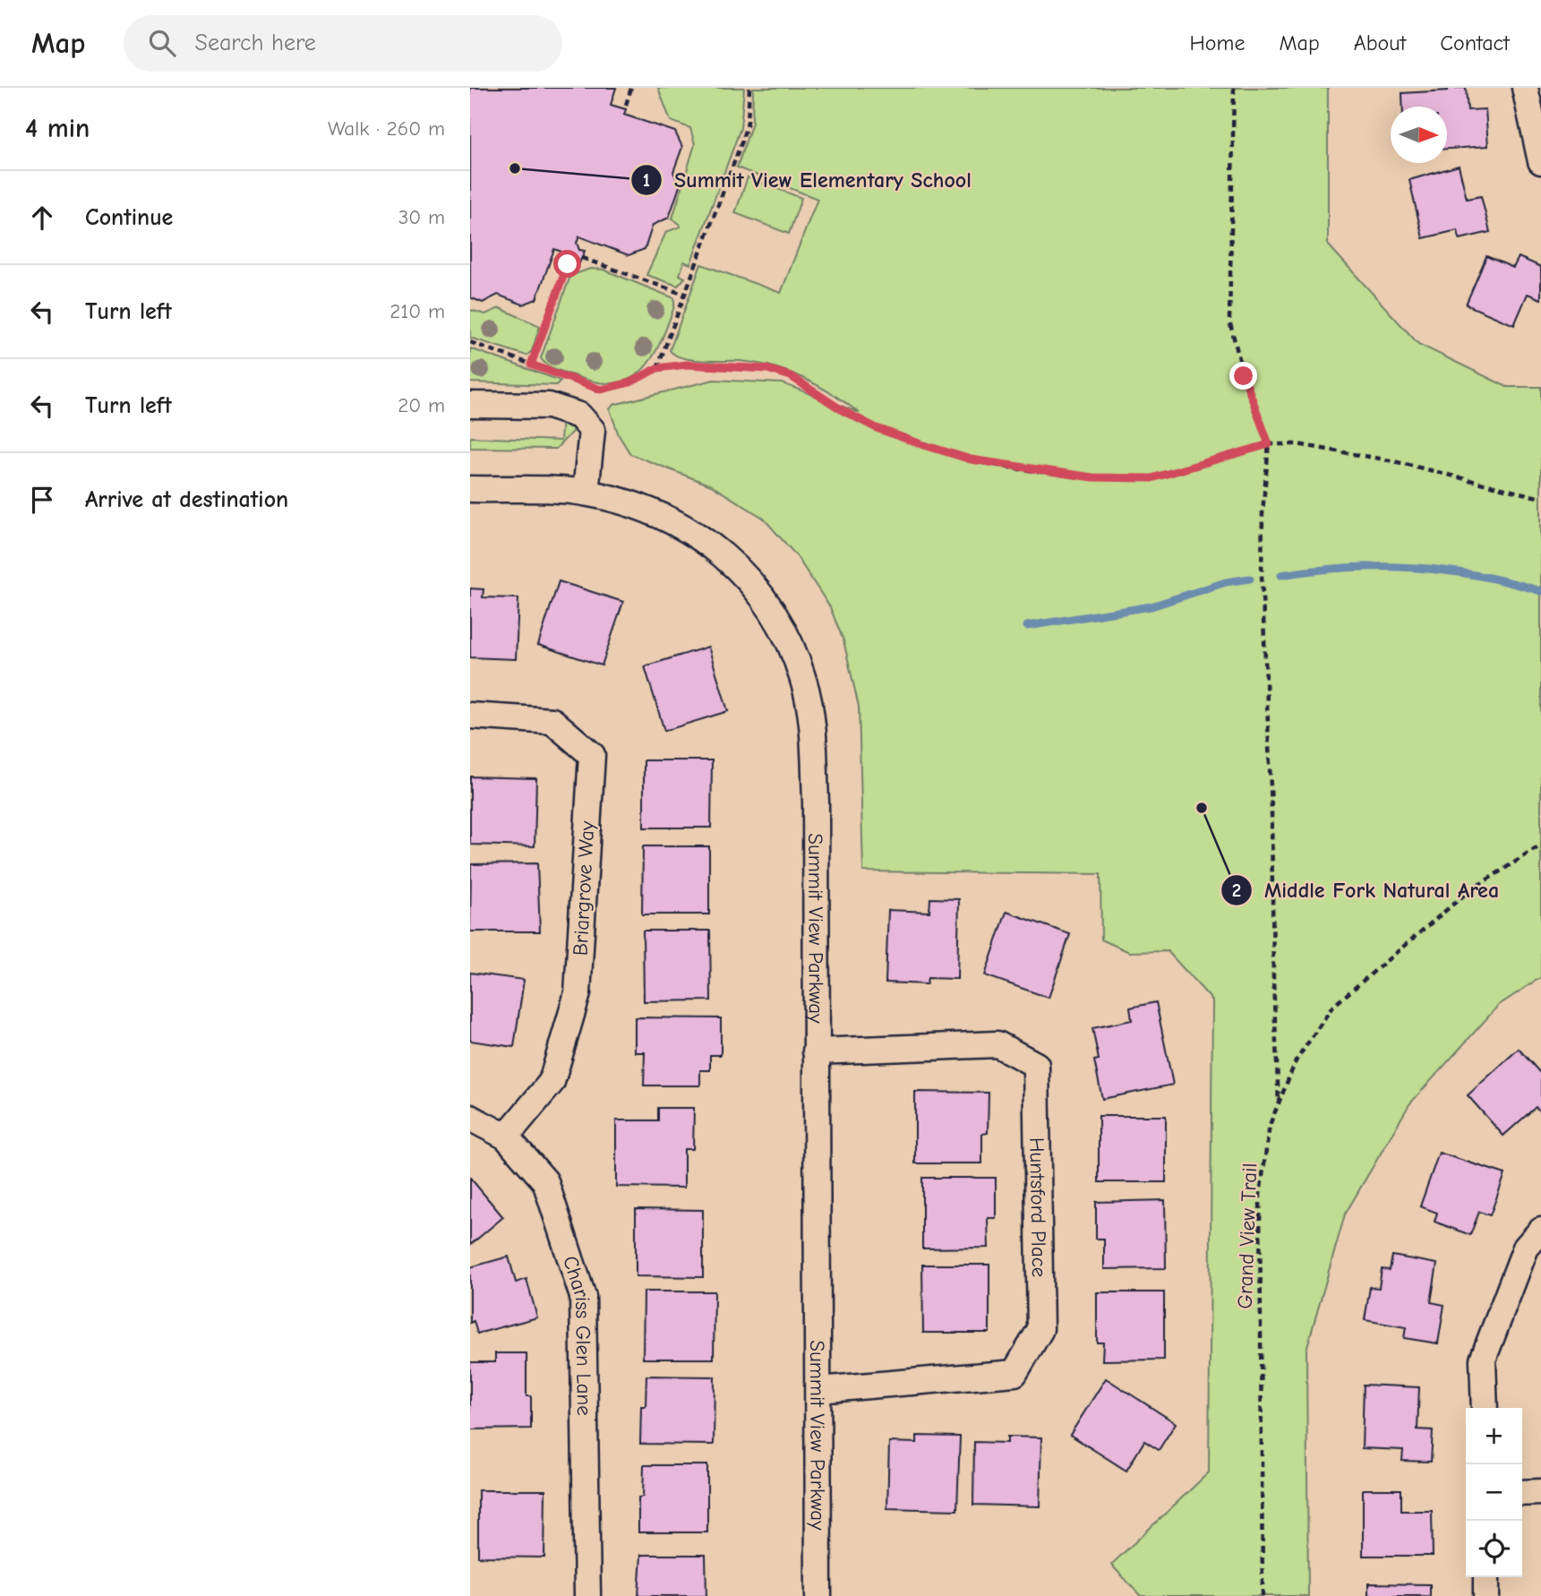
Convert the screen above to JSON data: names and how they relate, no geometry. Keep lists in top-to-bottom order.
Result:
{
  "streets": {
    "street": [
      "Briargrove Way",
      "Summit View Parkway",
      "Huntsford Place",
      "Chariss Glen Lane"
    ],
    "path": ["Grand View Trail"]
  },
  "crossings": [
    ["Briargrove Way", "Chariss Glen Lane"],
    ["Summit View Parkway", "Huntsford Place"]
  ],
  "places": ["Summit View Elementary School", "Middle Fork Natural Area"],
  "north": "right",
  "page": {
    "header": "Map",
    "search": "Search here",
    "nav": [
      "Home",
      "Map",
      "About",
      "Contact"
    ],
    "heading": ["4 min", "Walk · 260 m"],
    "list": [
      ["Continue", "30 m"],
      ["Turn left", "210 m"],
      ["Turn left", "20 m"],
      "Arrive at destination"
    ],
    "map_buttons": ["+", "−"]
  }
}
